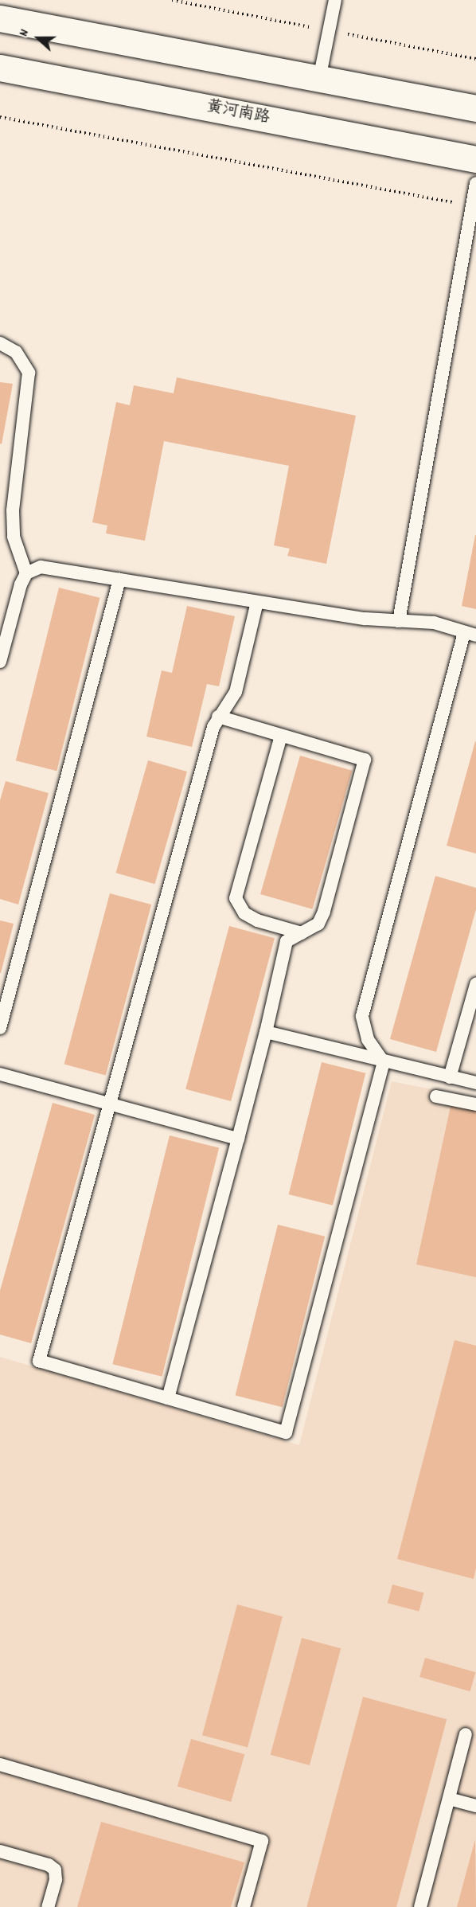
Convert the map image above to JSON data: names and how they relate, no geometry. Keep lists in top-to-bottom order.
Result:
{
  "streets": {
    "main road": ["黄河南路"]
  },
  "north": "left"
}
